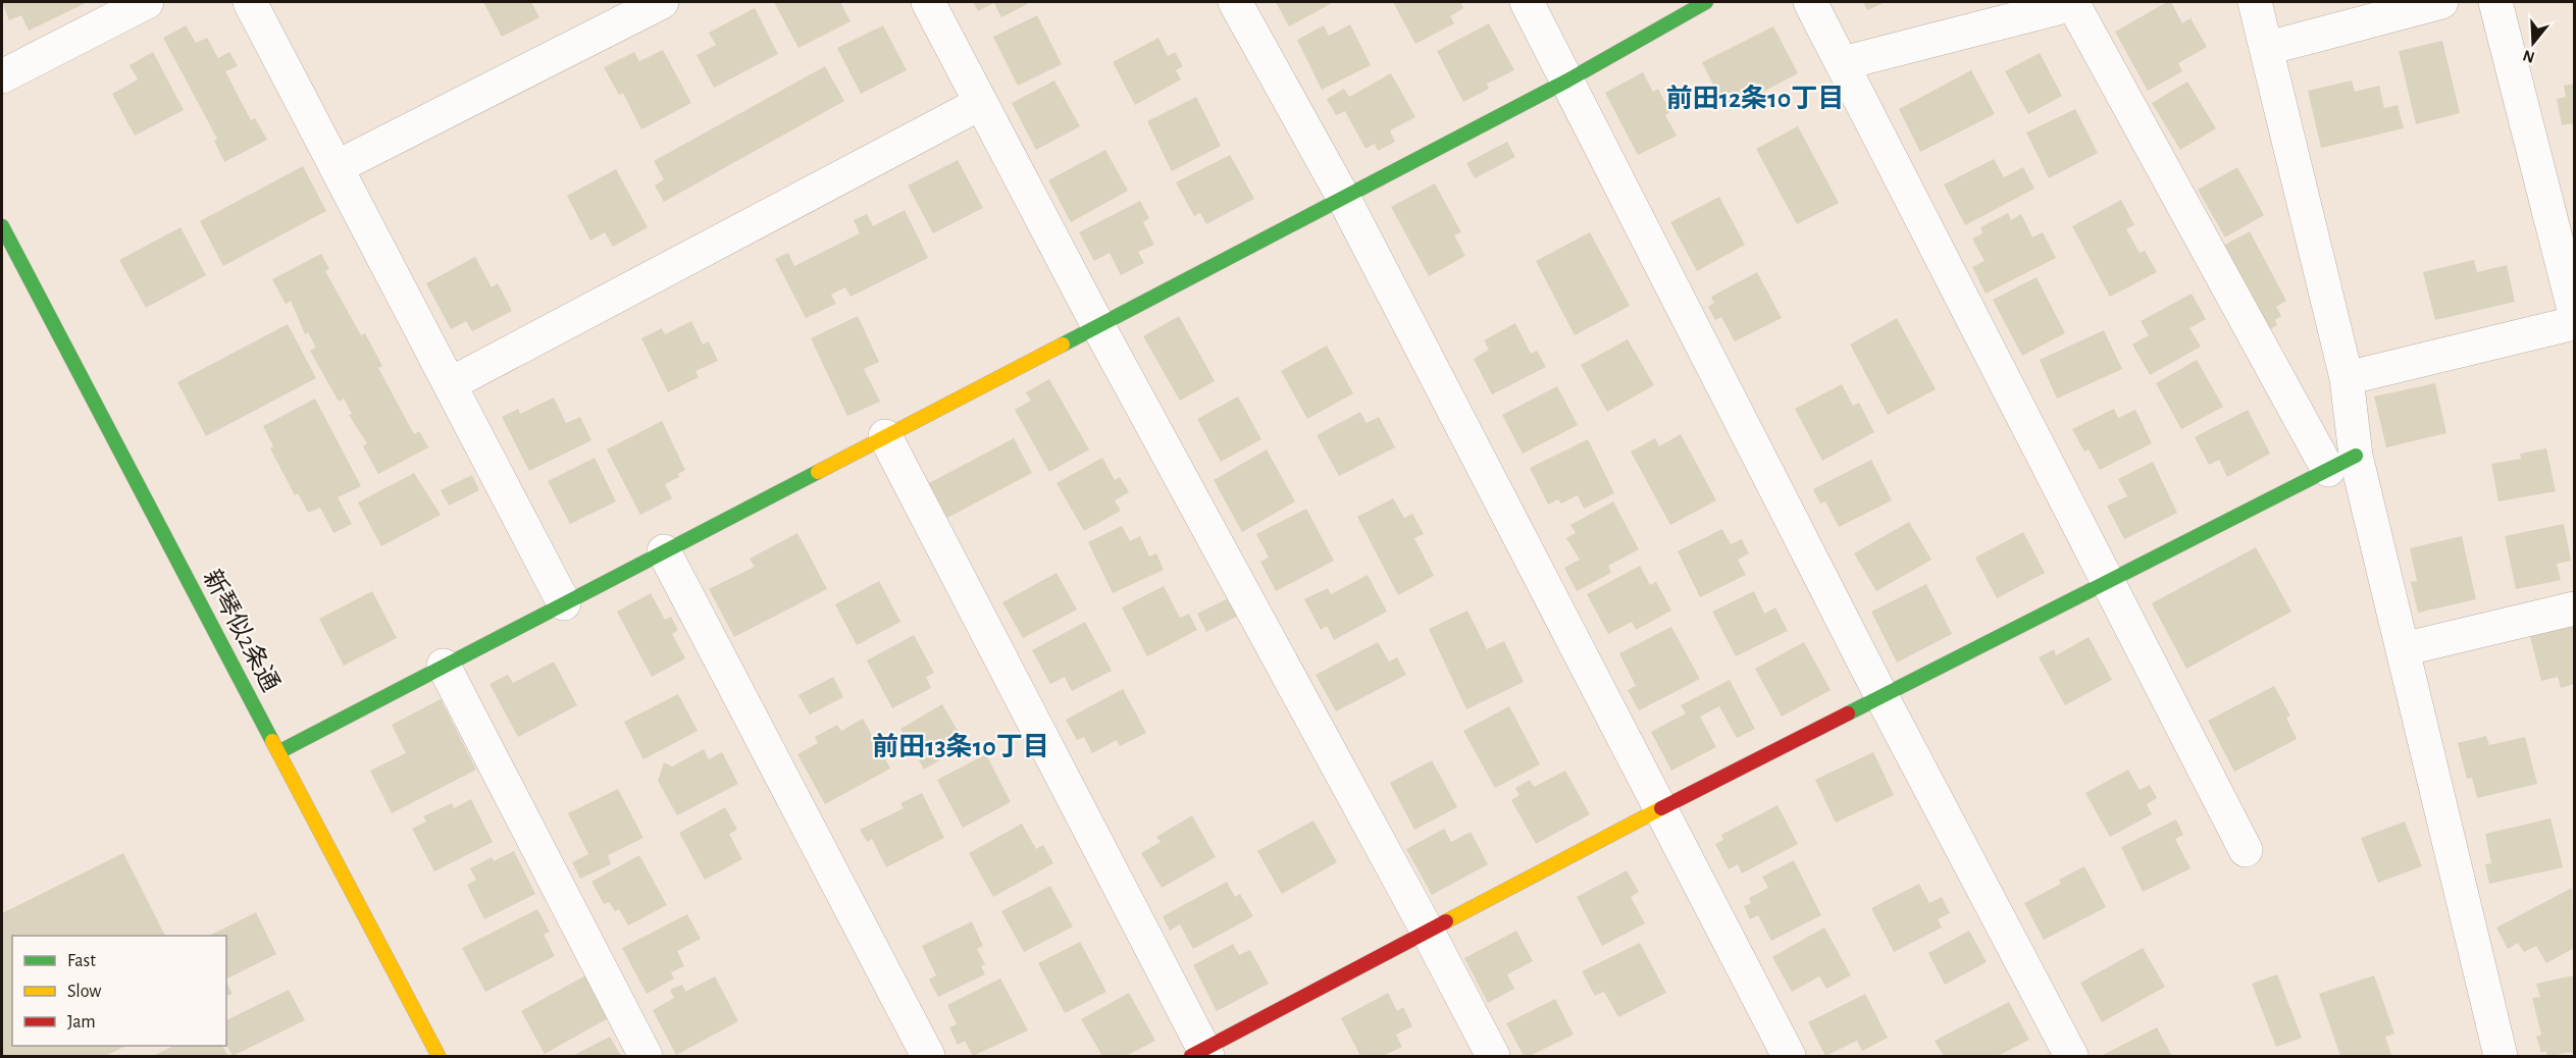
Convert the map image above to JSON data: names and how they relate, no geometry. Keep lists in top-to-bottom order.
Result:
{
  "streets": {
    "street": ["新琴似2条通"]
  },
  "districts": ["前田12条10丁目", "前田13条10丁目"],
  "legend": ["Fast", "Slow", "Jam"],
  "north": "bottom"
}
